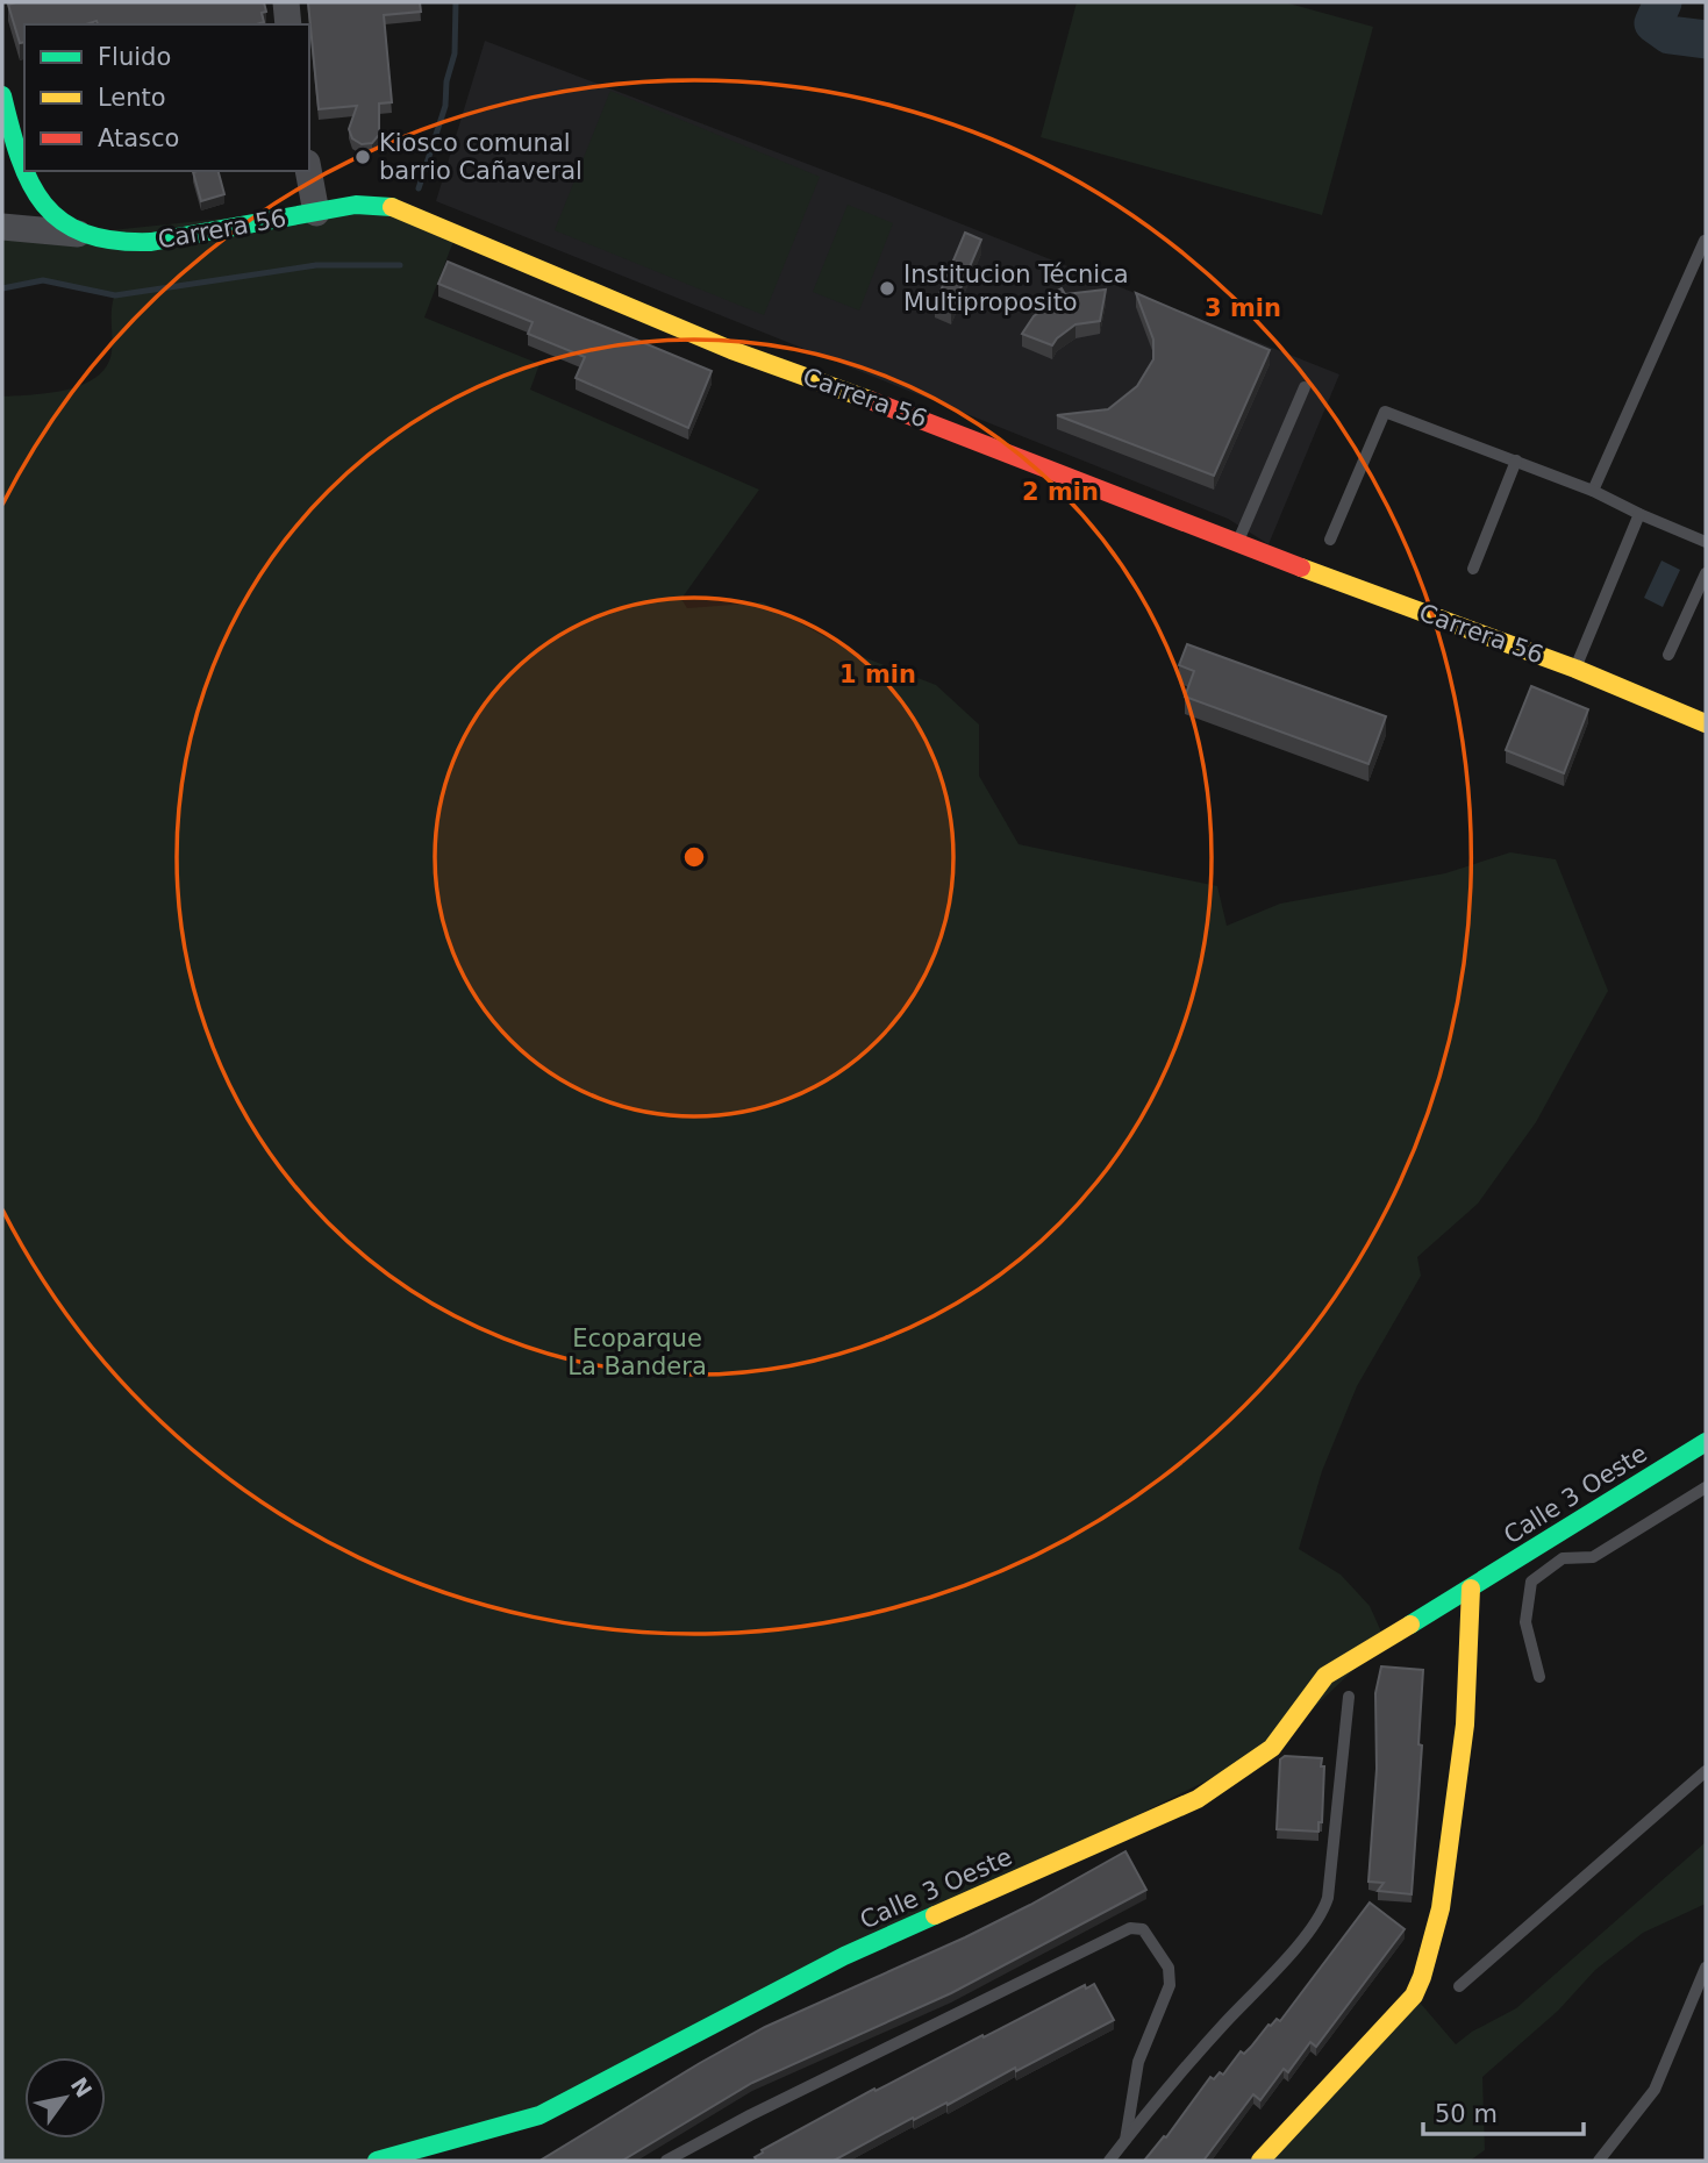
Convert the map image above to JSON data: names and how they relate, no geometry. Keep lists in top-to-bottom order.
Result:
{
  "streets": {
    "street": ["Carrera 56", "Calle 3 Oeste"]
  },
  "parks": ["Ecoparque La Bandera"],
  "places": ["Kiosco comunal barrio Cañaveral", "Institucion Técnica Multiproposito"],
  "legend": ["Fluido", "Lento", "Atasco"],
  "scale_bar": "50 m",
  "north": "top right",
  "rings": ["3 min", "2 min", "1 min"]
}
